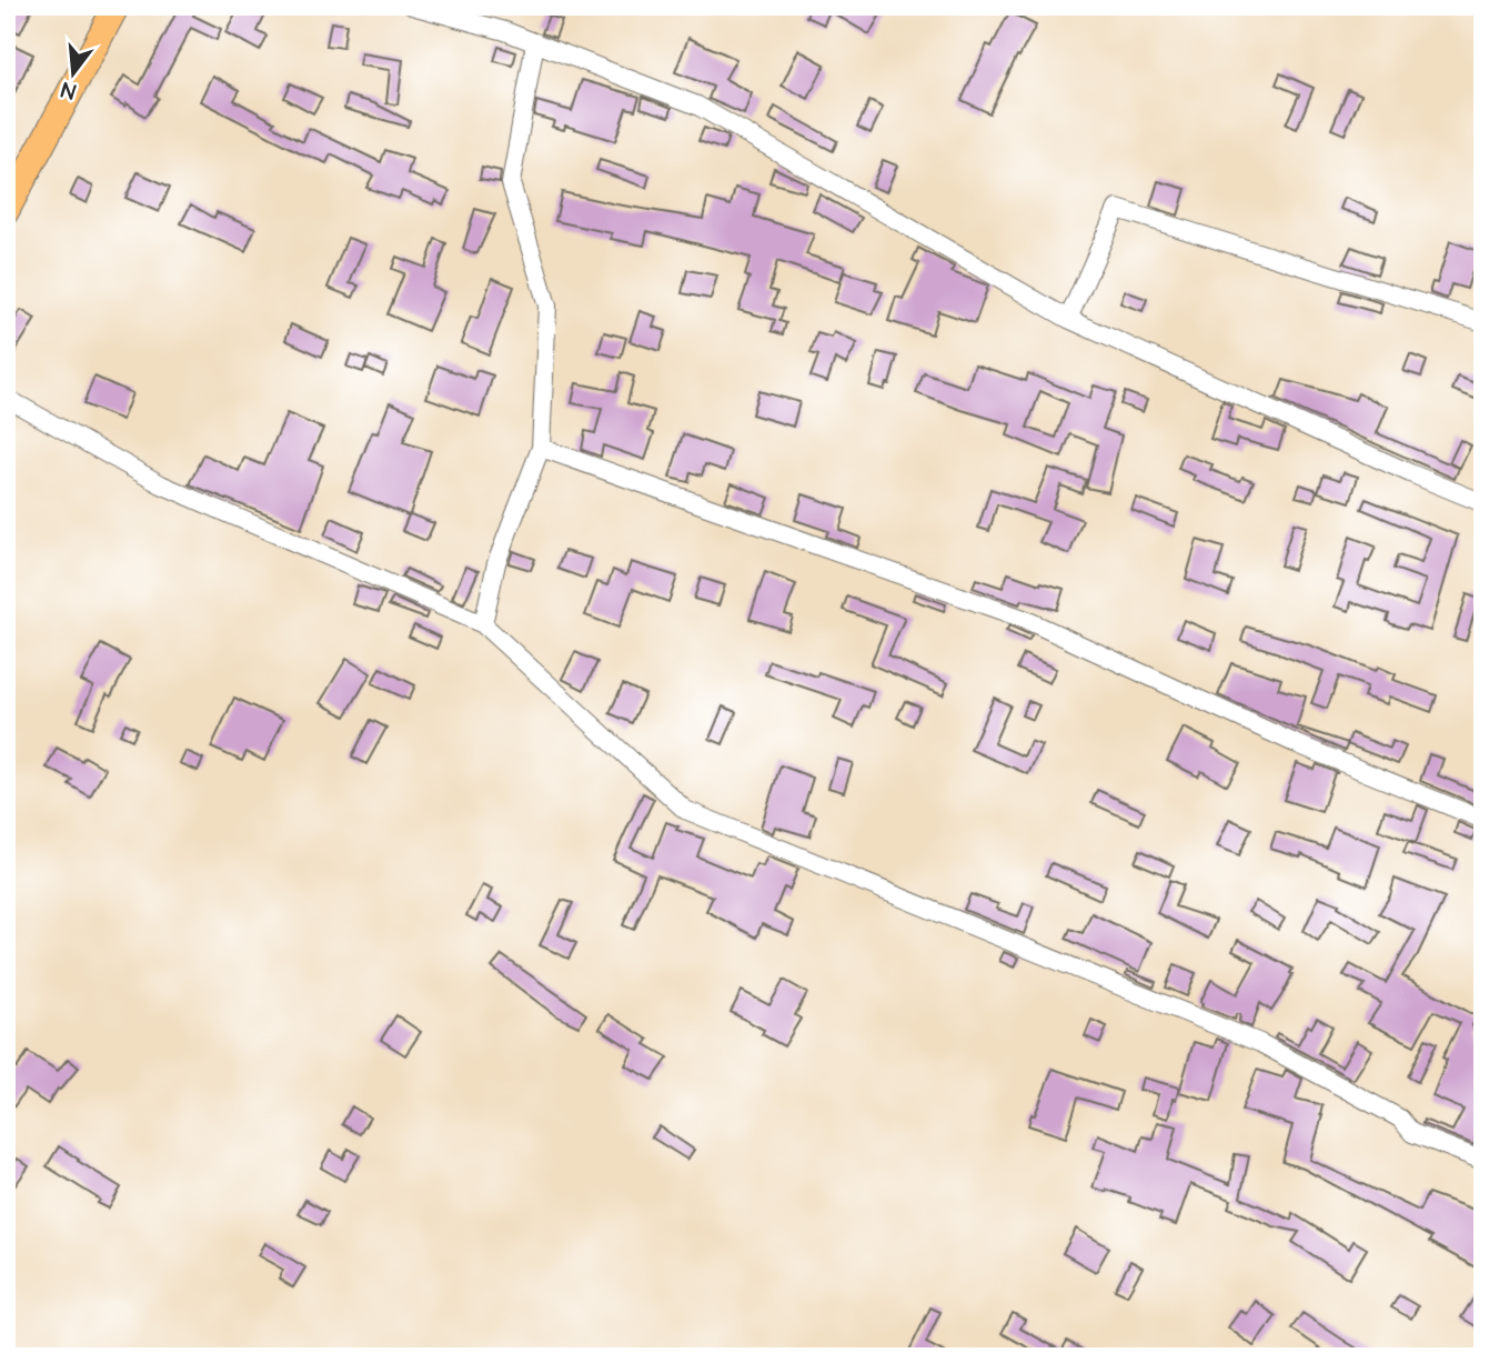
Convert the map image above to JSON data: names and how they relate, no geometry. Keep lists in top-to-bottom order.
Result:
{
  "north": "bottom"
}
